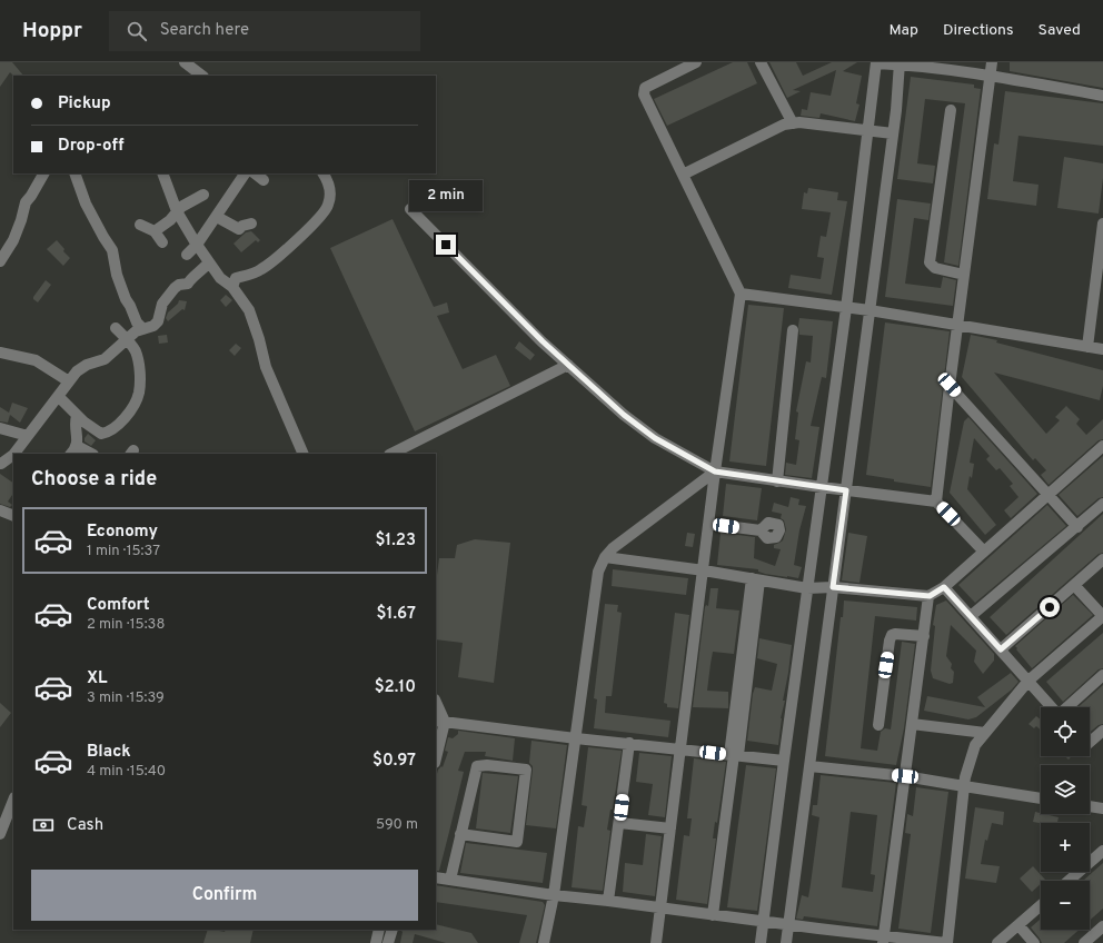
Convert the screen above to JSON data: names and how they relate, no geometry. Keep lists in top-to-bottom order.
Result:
{
  "page": {
    "header": "Hoppr",
    "search": "Search here",
    "nav": ["Map", "Directions", "Saved"],
    "banner": ["Pickup", "Drop-off"],
    "bubble": "2 min",
    "heading": "Choose a ride",
    "list": [
      {
        "name": "Economy",
        "note": "1 min · 15:37",
        "value": "$1.23"
      },
      {
        "name": "Comfort",
        "note": "2 min · 15:38",
        "value": "$1.67"
      },
      {
        "name": "XL",
        "note": "3 min · 15:39",
        "value": "$2.10"
      },
      {
        "name": "Black",
        "note": "4 min · 15:40",
        "value": "$0.97"
      }
    ],
    "map_buttons": ["+", "−"],
    "pay": ["Cash", "590 m"],
    "buttons": "Confirm"
  }
}
